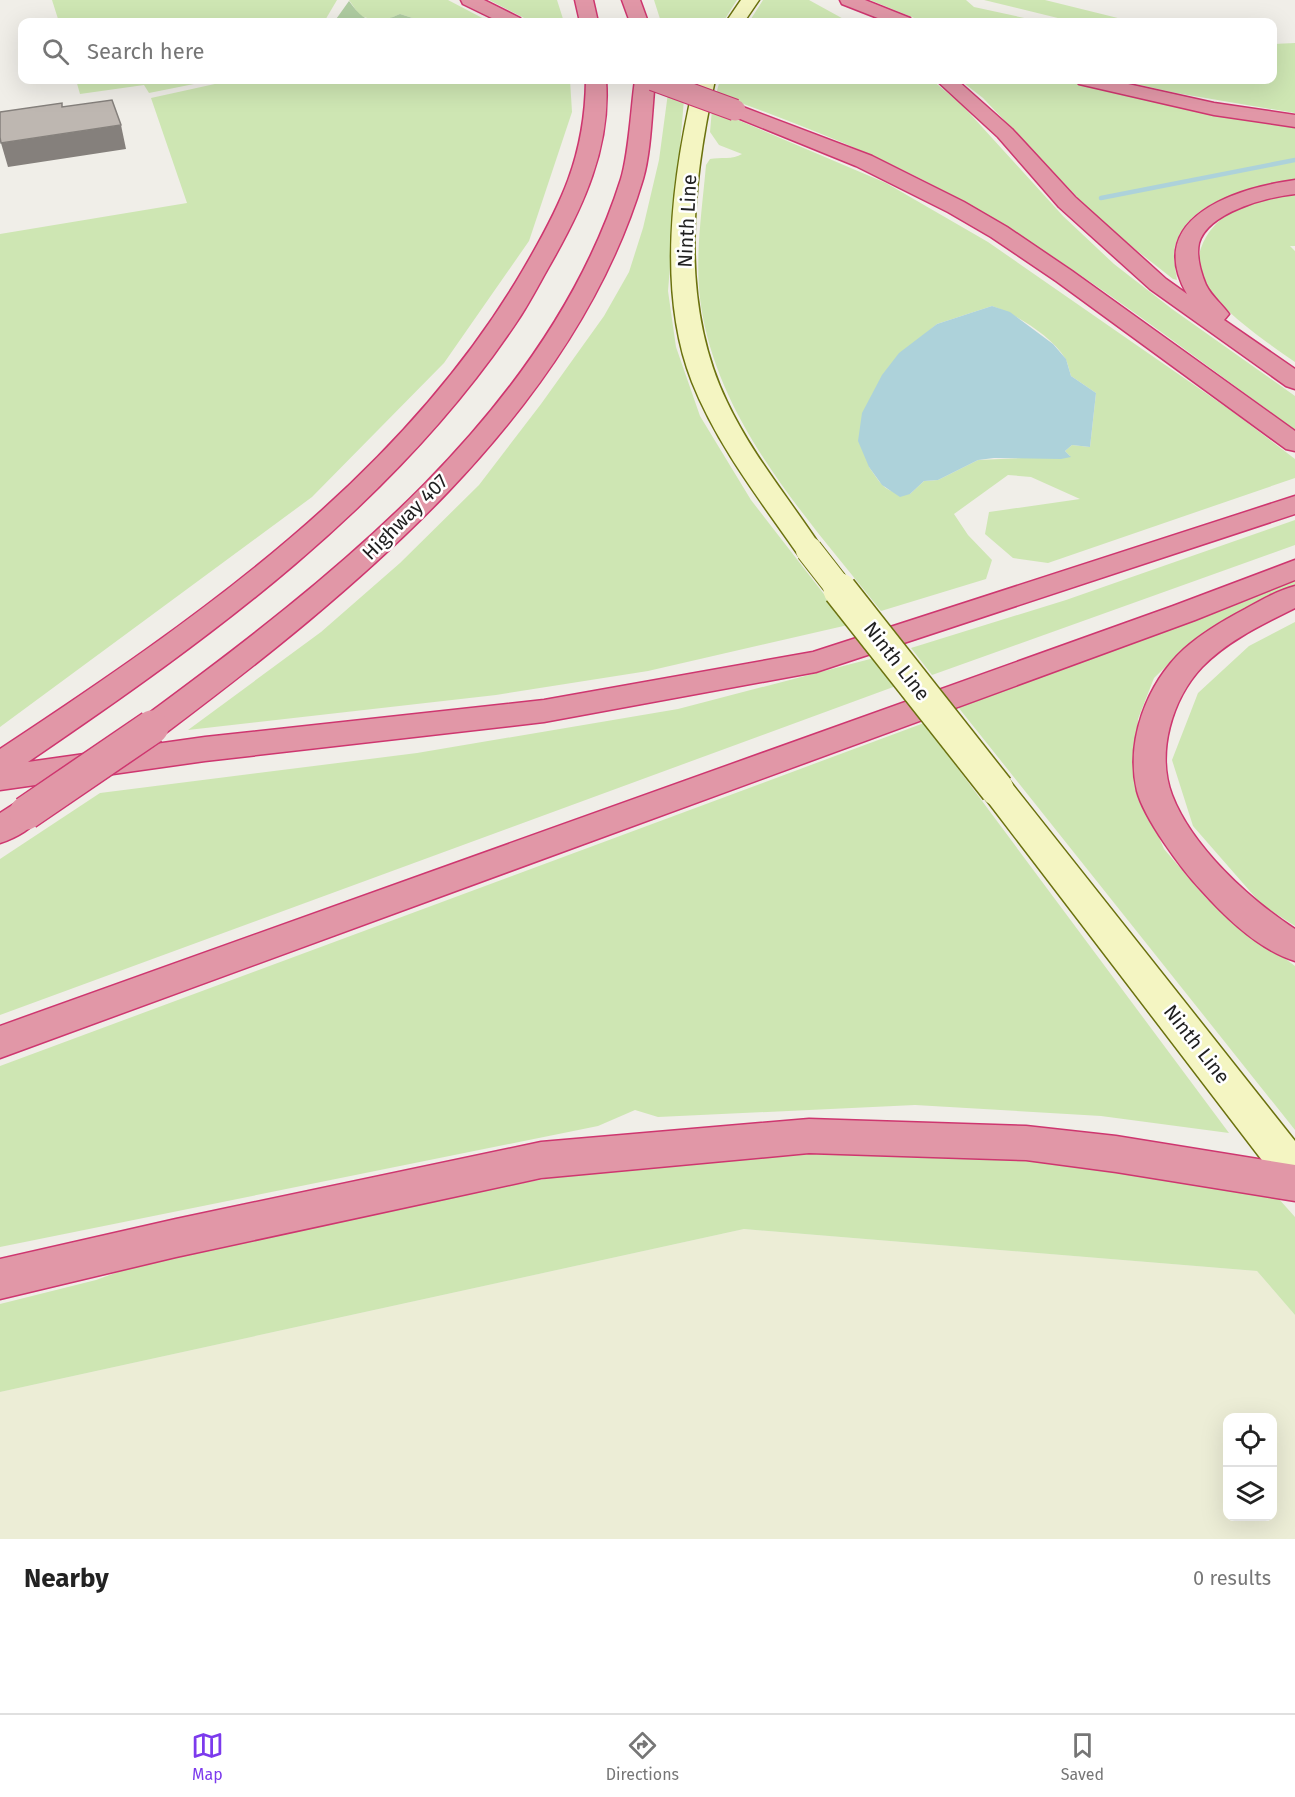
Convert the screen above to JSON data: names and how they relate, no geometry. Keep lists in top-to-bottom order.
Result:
{
  "streets": {
    "highway": ["Highway 407"],
    "main road": ["Ninth Line"]
  },
  "page": {
    "search": "Search here",
    "heading": ["Nearby", "0 results"],
    "nav": ["Map", "Directions", "Saved"]
  }
}
